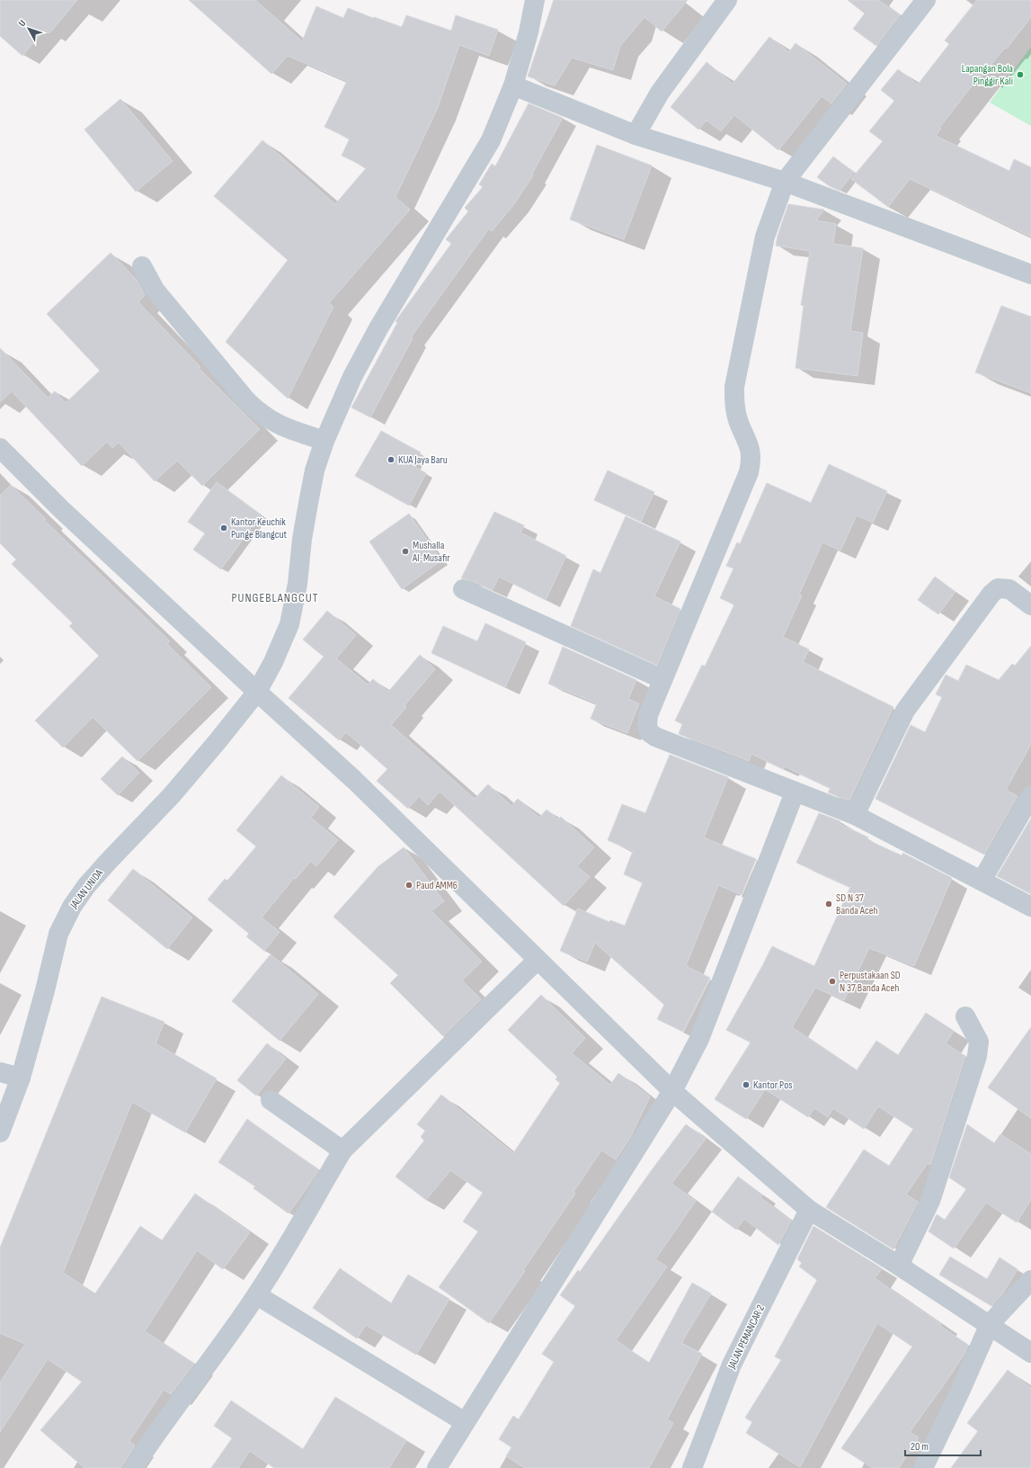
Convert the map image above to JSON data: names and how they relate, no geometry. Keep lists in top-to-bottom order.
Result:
{
  "streets": {
    "street": ["JALAN UNIDA", "JALAN PEMANCAR 2"]
  },
  "districts": ["PUNGEBLANGCUT"],
  "places": [
    "Lapangan Bola Pinggir Kali",
    "KUA Jaya Baru",
    "Kantor Keuchik Punge Blangcut",
    "Mushalla Al-Musafir",
    "Paud AMM6",
    "SD N 37 Banda Aceh",
    "Perpustakaan SD N 37 Banda Aceh",
    "Kantor Pos"
  ],
  "scale_bar": "20 m",
  "north": "top left"
}
